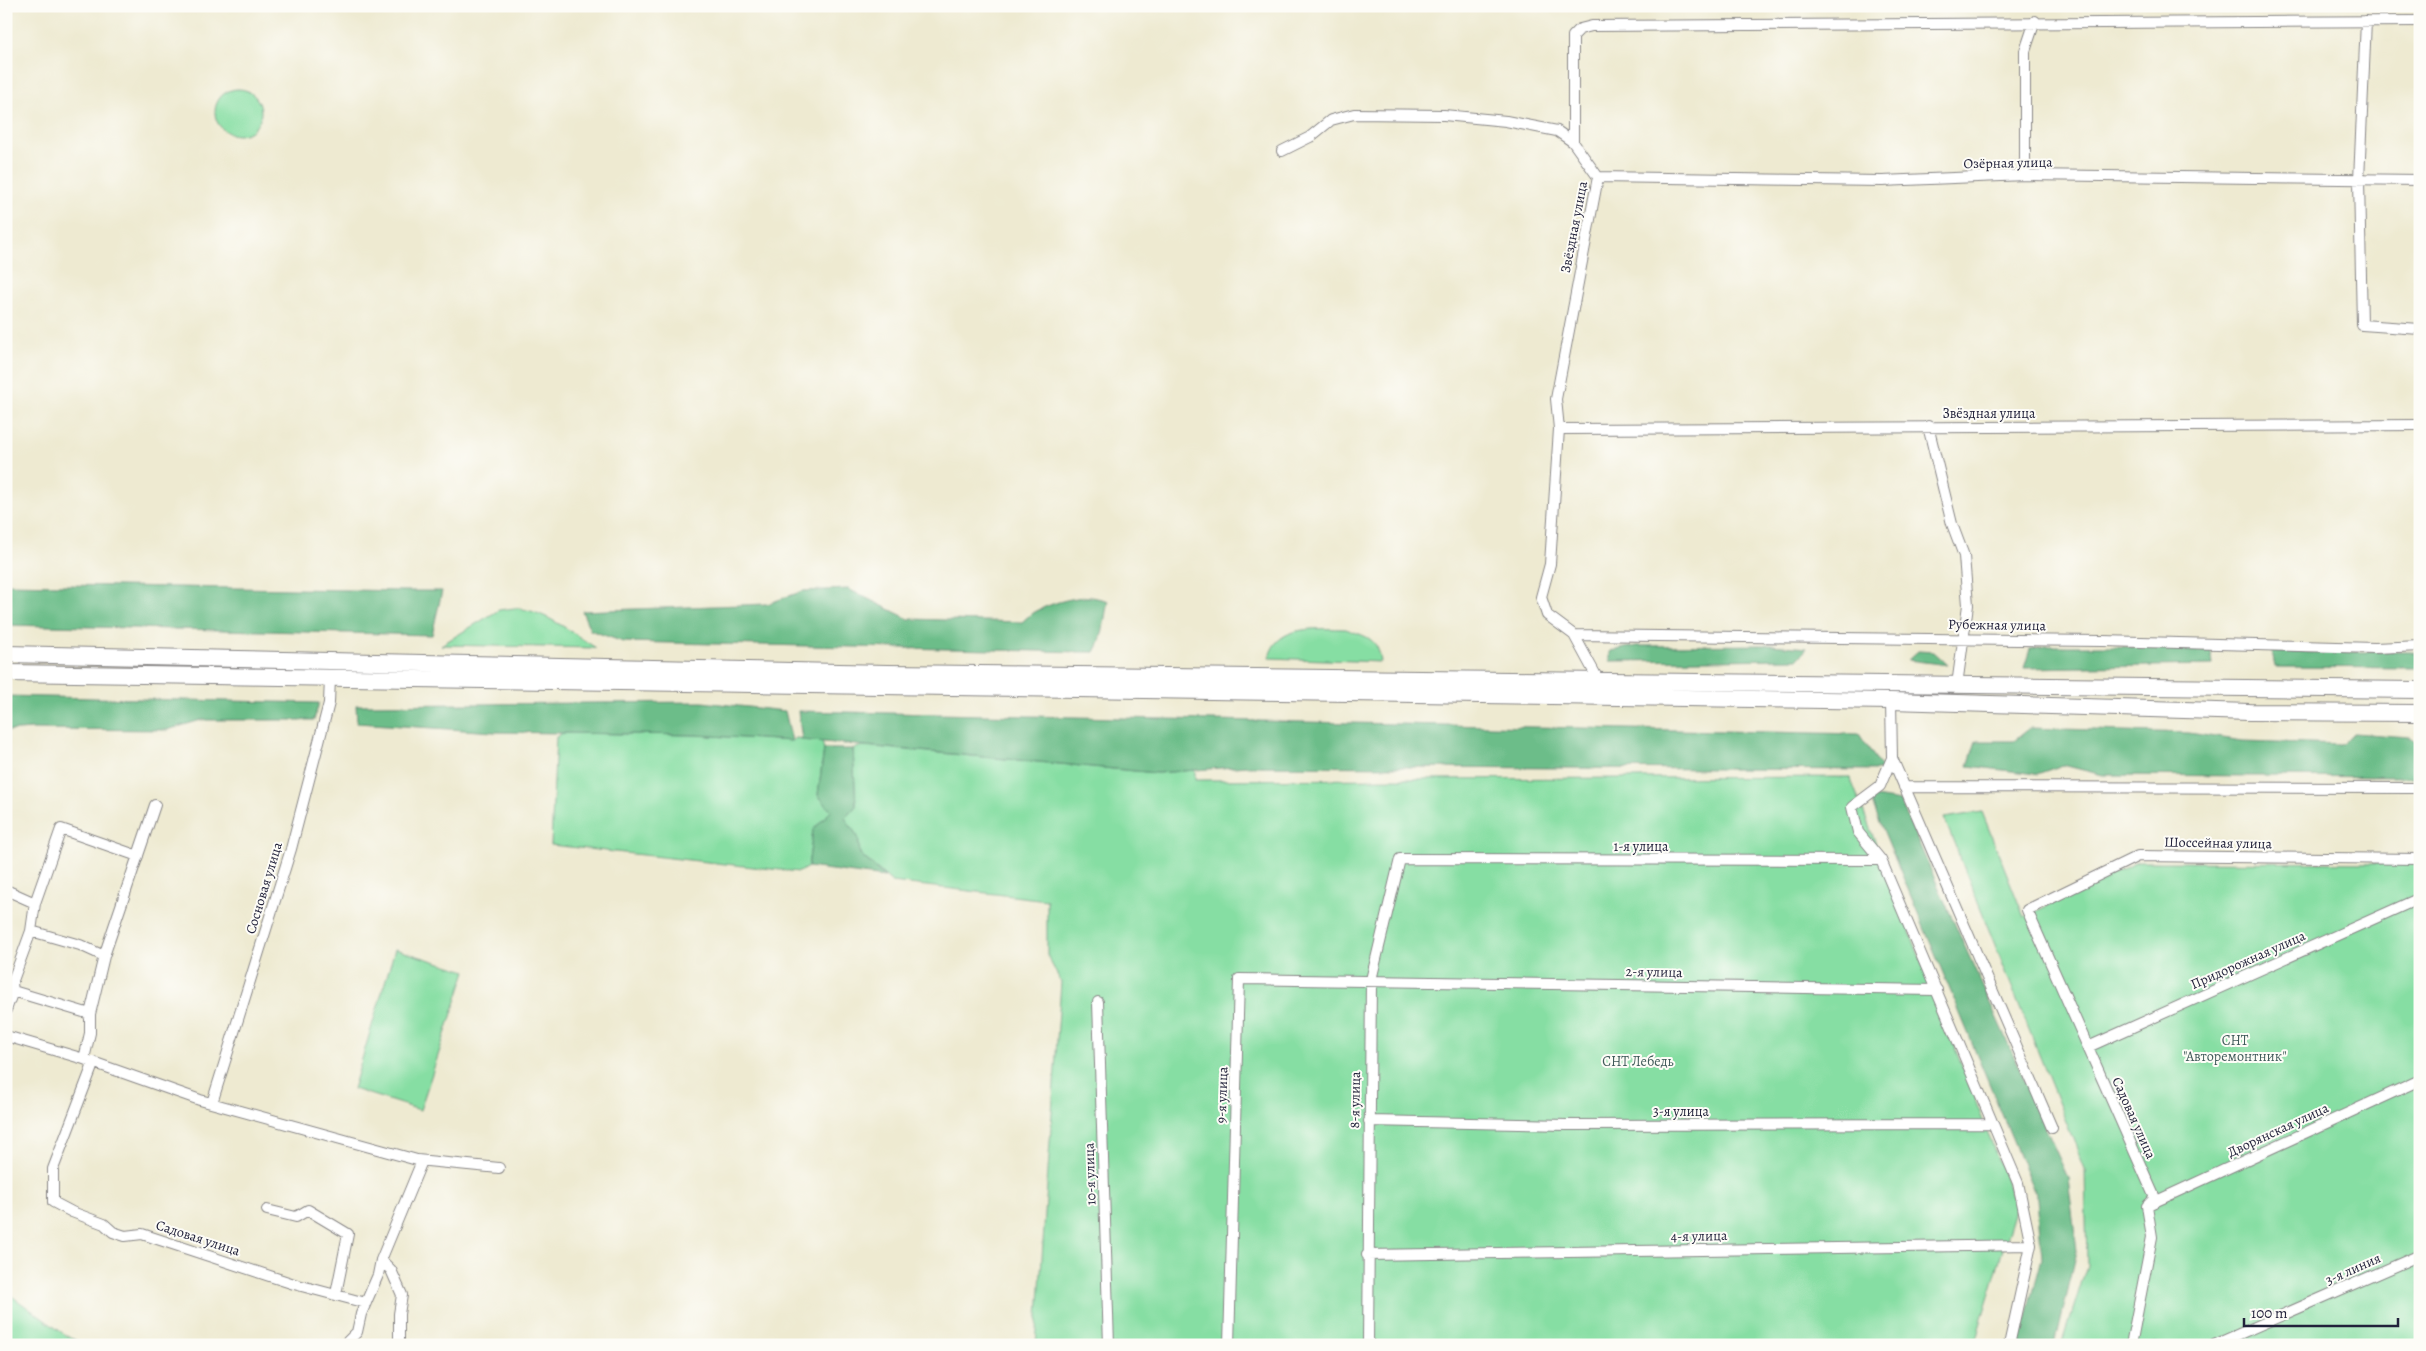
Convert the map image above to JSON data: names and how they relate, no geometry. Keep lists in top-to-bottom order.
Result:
{
  "streets": {
    "street": [
      "Озёрная улица",
      "Звёздная улица",
      "Рубежная улица",
      "Шоссейная улица",
      "1-я улица",
      "Сосновая улица",
      "Придорожная улица",
      "2-я улица",
      "9-я улица",
      "8-я улица",
      "3-я улица",
      "Садовая улица",
      "Дворянская улица",
      "10-я улица",
      "4-я улица",
      "3-я линия"
    ]
  },
  "crossings": [
    ["Озёрная улица", "Звёздная улица"],
    ["Звёздная улица", "Рубежная улица"],
    ["Шоссейная улица", "Садовая улица"],
    ["1-я улица", "8-я улица"],
    ["Придорожная улица", "Садовая улица"],
    ["2-я улица", "9-я улица"],
    ["2-я улица", "8-я улица"],
    ["9-я улица", "8-я улица"],
    ["8-я улица", "3-я улица"],
    ["8-я улица", "4-я улица"],
    ["Садовая улица", "Дворянская улица"]
  ],
  "parks": ["СНТ \"Авторемонтник\"", "СНТ Лебедь"],
  "scale_bar": "100 m"
}
